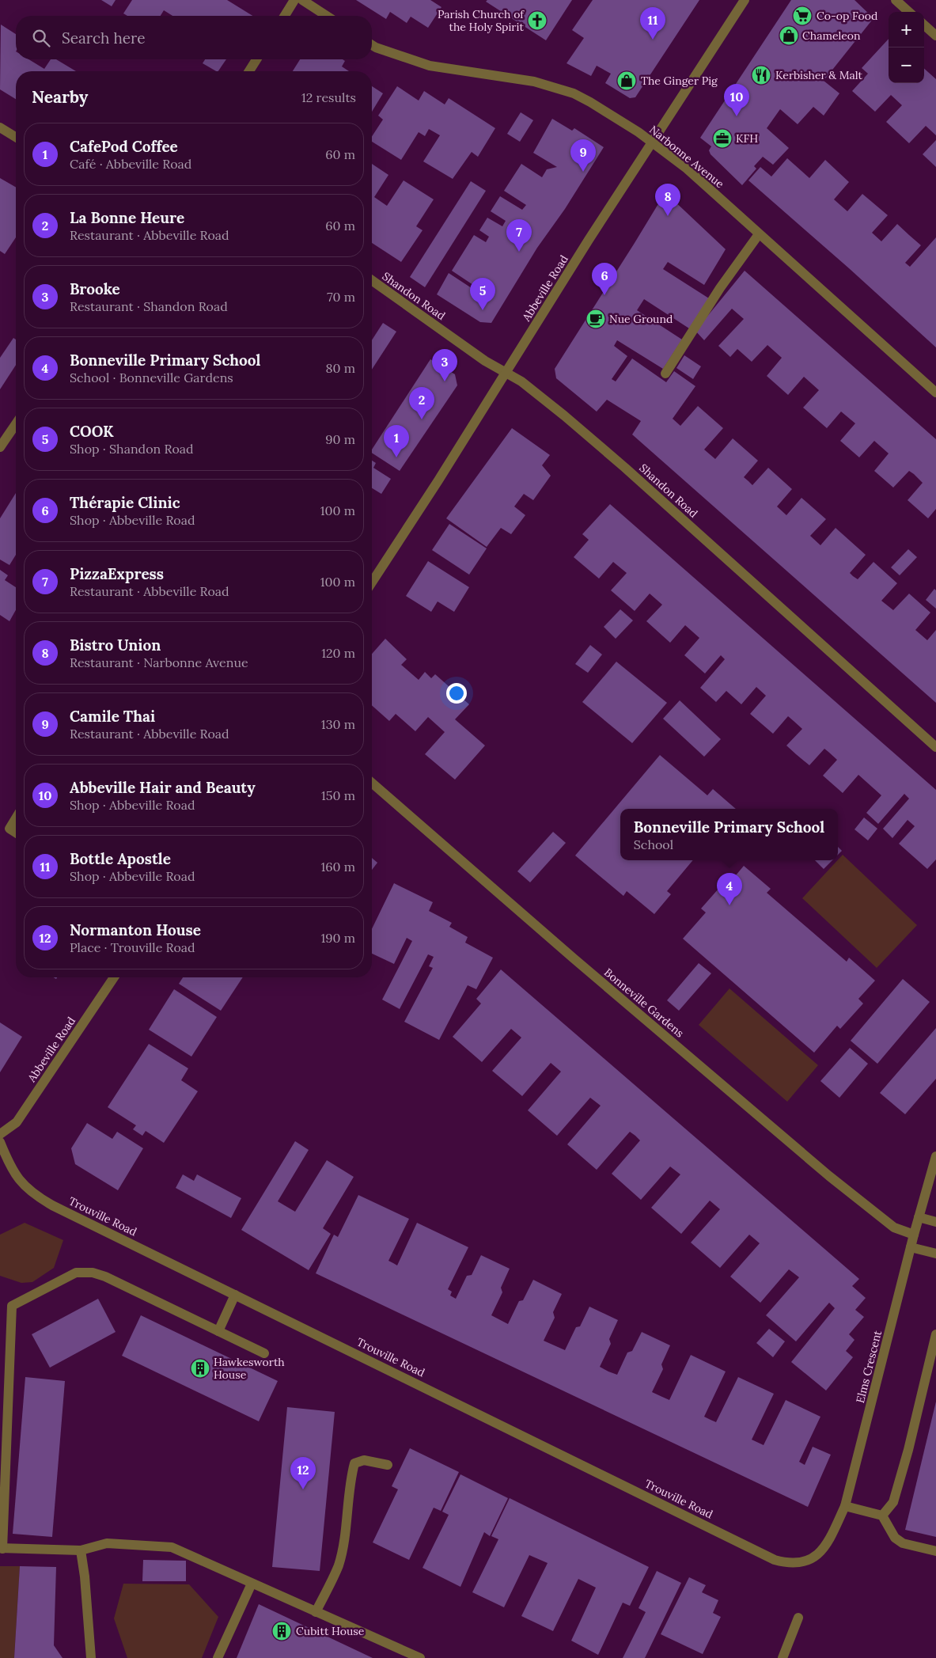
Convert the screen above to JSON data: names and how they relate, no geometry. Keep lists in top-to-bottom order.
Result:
{
  "streets": {
    "street": [
      "Narbonne Avenue",
      "Abbeville Road",
      "Shandon Road",
      "Bonneville Gardens",
      "Trouville Road",
      "Elms Crescent"
    ]
  },
  "crossings": [
    ["Narbonne Avenue", "Abbeville Road"],
    ["Abbeville Road", "Shandon Road"],
    ["Bonneville Gardens", "Elms Crescent"],
    ["Trouville Road", "Elms Crescent"]
  ],
  "places": {
    "supermarket": ["Co-op Food"],
    "church": ["Parish Church of the Holy Spirit"],
    "shop": ["Chameleon", "The Ginger Pig"],
    "restaurant": ["Kerbisher & Malt"],
    "office": ["KFH"],
    "cafe": ["Nue Ground"],
    "building": ["Hawkesworth House", "Cubitt House"]
  },
  "page": {
    "pins": [
      "11",
      "10",
      "9",
      "8",
      "7",
      "6",
      "5",
      "3",
      "2",
      "1",
      "4",
      "12"
    ],
    "map_buttons": ["+", "−"],
    "search": "Search here",
    "heading": ["Nearby", "12 results"],
    "list": [
      {
        "mark": "1",
        "name": "CafePod Coffee",
        "note": "Café · Abbeville Road",
        "value": "60 m"
      },
      {
        "mark": "2",
        "name": "La Bonne Heure",
        "note": "Restaurant · Abbeville Road",
        "value": "60 m"
      },
      {
        "mark": "3",
        "name": "Brooke",
        "note": "Restaurant · Shandon Road",
        "value": "70 m"
      },
      {
        "mark": "4",
        "name": "Bonneville Primary School",
        "note": "School · Bonneville Gardens",
        "value": "80 m"
      },
      {
        "mark": "5",
        "name": "COOK",
        "note": "Shop · Shandon Road",
        "value": "90 m"
      },
      {
        "mark": "6",
        "name": "Thérapie Clinic",
        "note": "Shop · Abbeville Road",
        "value": "100 m"
      },
      {
        "mark": "7",
        "name": "PizzaExpress",
        "note": "Restaurant · Abbeville Road",
        "value": "100 m"
      },
      {
        "mark": "8",
        "name": "Bistro Union",
        "note": "Restaurant · Narbonne Avenue",
        "value": "120 m"
      },
      {
        "mark": "9",
        "name": "Camile Thai",
        "note": "Restaurant · Abbeville Road",
        "value": "130 m"
      },
      {
        "mark": "10",
        "name": "Abbeville Hair and Beauty",
        "note": "Shop · Abbeville Road",
        "value": "150 m"
      },
      {
        "mark": "11",
        "name": "Bottle Apostle",
        "note": "Shop · Abbeville Road",
        "value": "160 m"
      },
      {
        "mark": "12",
        "name": "Normanton House",
        "note": "Place · Trouville Road",
        "value": "190 m"
      }
    ],
    "popup": ["Bonneville Primary School", "School"]
  }
}
